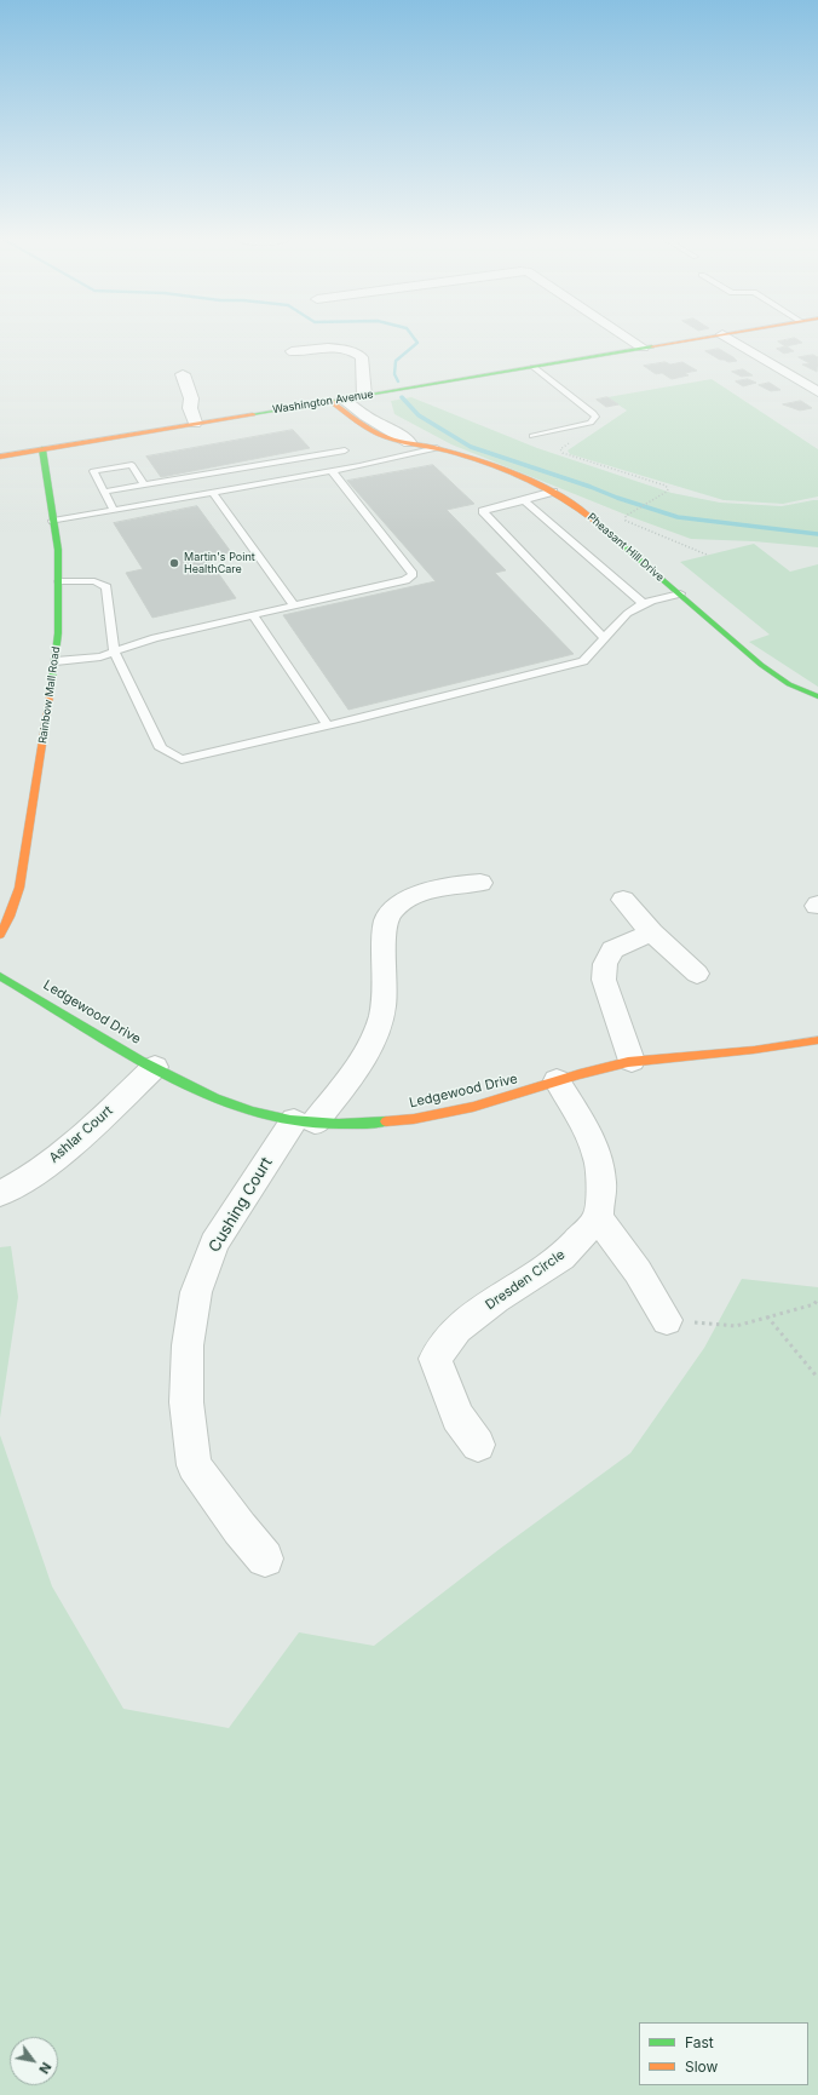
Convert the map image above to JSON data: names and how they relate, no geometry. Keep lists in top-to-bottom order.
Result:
{
  "streets": {
    "street": [
      "Washington Avenue",
      "Pheasant Hill Drive",
      "Rainbow Mall Road",
      "Ledgewood Drive",
      "Ashlar Court",
      "Cushing Court",
      "Dresden Circle"
    ]
  },
  "crossings": [
    ["Washington Avenue", "Pheasant Hill Drive"],
    ["Washington Avenue", "Rainbow Mall Road"],
    ["Ledgewood Drive", "Ashlar Court"],
    ["Ledgewood Drive", "Cushing Court"]
  ],
  "places": ["Martin's Point HealthCare"],
  "legend": ["Fast", "Slow"],
  "north": "bottom right"
}
